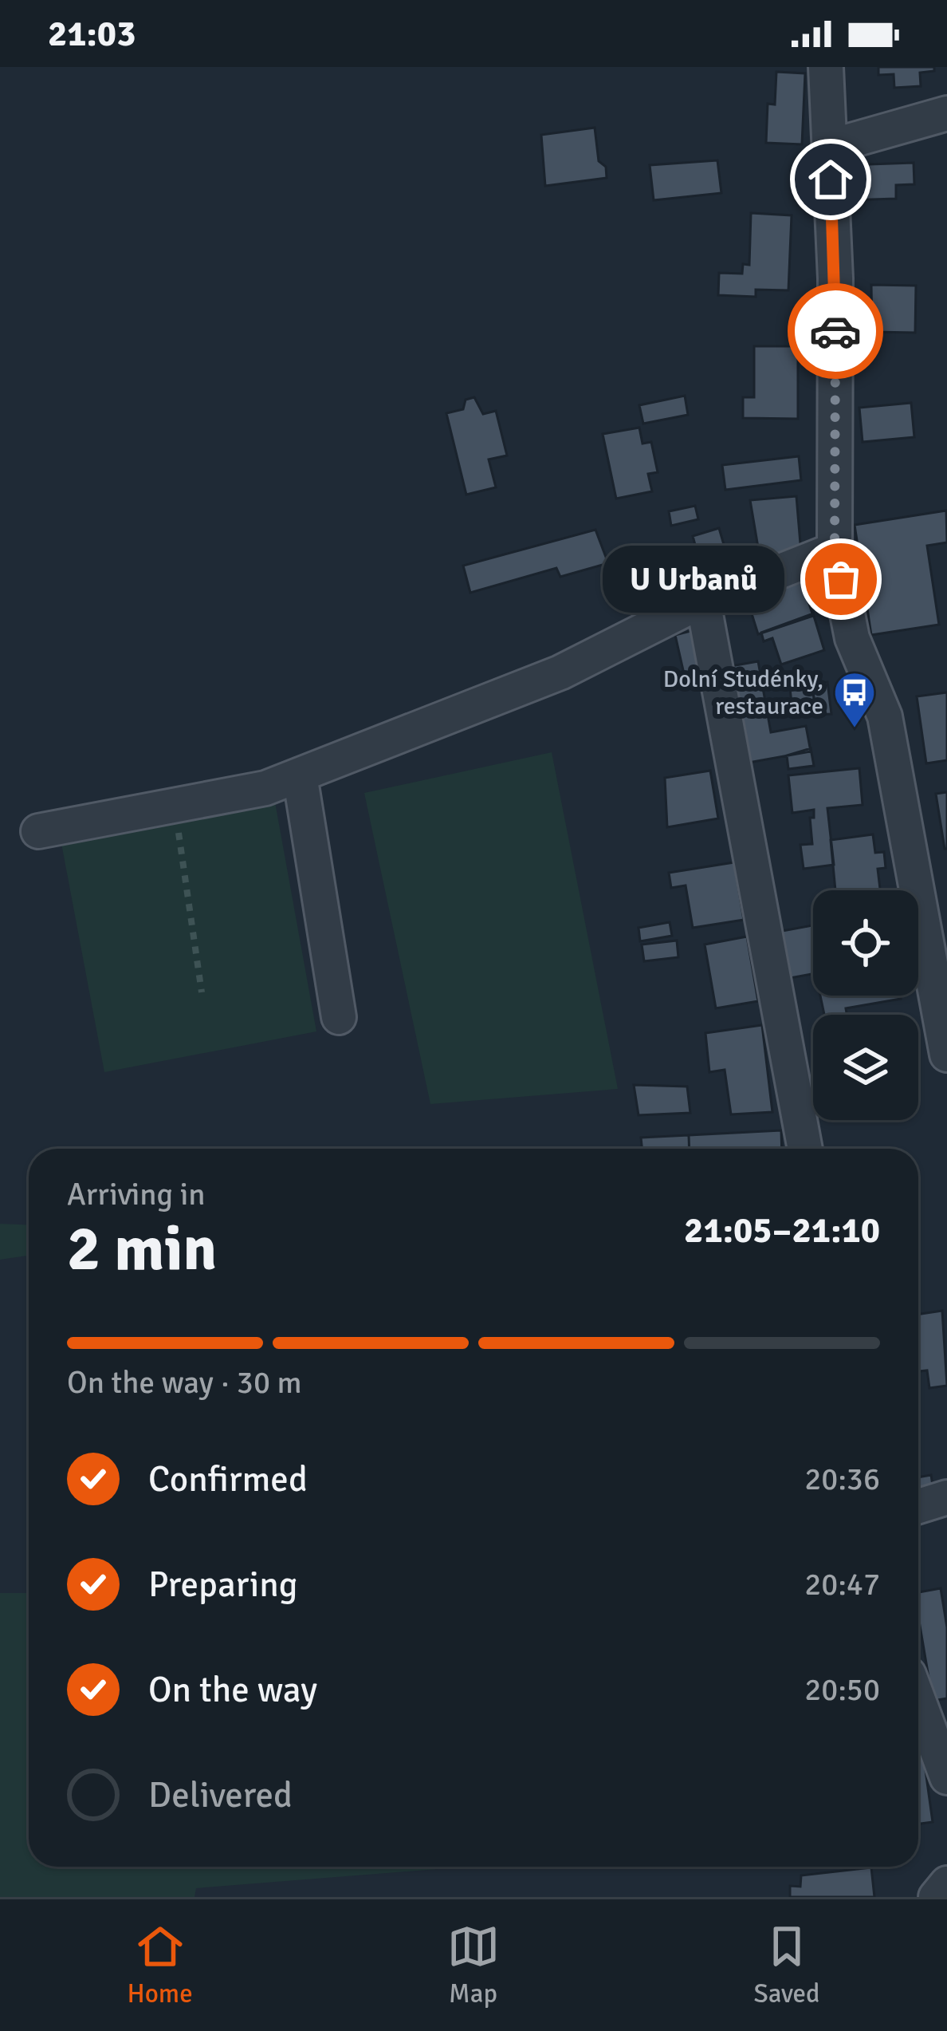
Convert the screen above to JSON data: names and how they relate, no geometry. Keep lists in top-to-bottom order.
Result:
{
  "places": {
    "other": ["U Urbanů"],
    "bus stop": ["Dolní Studénky, restaurace"]
  },
  "page": {
    "status": "21:03",
    "bubble": "U Urbanů",
    "heading": ["2 min", "Arriving in", "21:05–21:10"],
    "bar": "On the way · 30 m",
    "list": [
      ["Confirmed", "20:36"],
      ["Preparing", "20:47"],
      ["On the way", "20:50"],
      "Delivered"
    ],
    "tabs": ["Home", "Map", "Saved"]
  }
}
